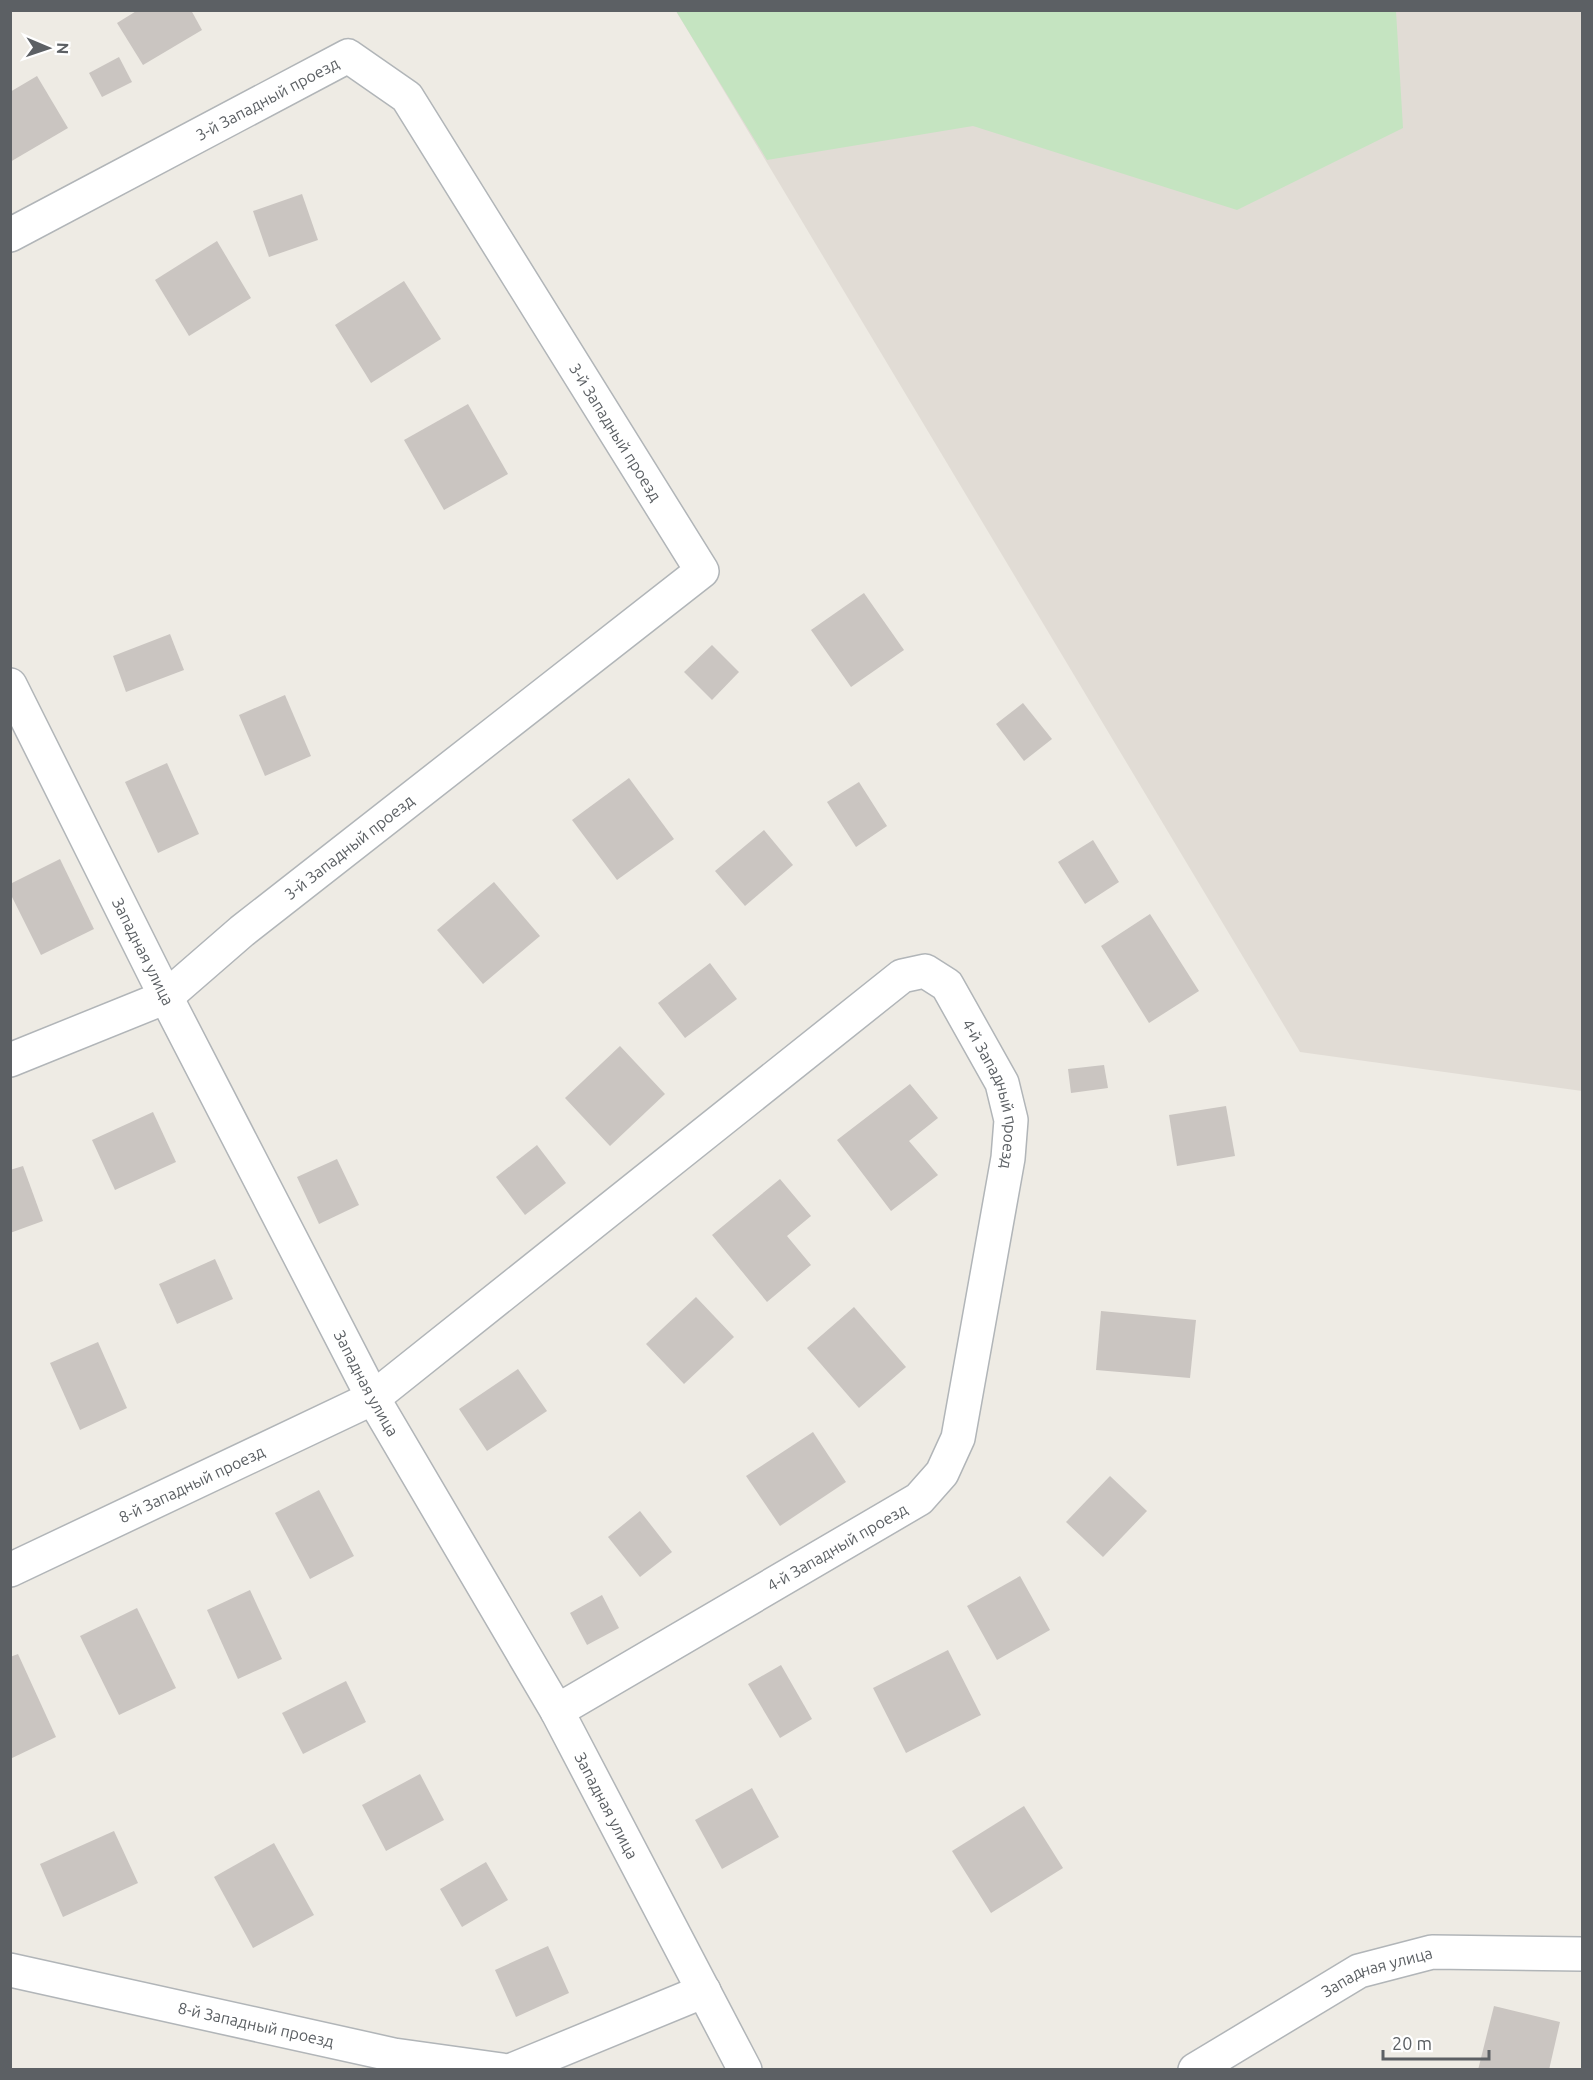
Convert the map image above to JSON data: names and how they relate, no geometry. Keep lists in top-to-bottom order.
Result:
{
  "streets": {
    "street": [
      "3-й Западный проезд",
      "Западная улица",
      "4-й Западный проезд",
      "8-й Западный проезд"
    ]
  },
  "crossings": [
    ["3-й Западный проезд", "Западная улица"],
    ["Западная улица", "4-й Западный проезд"],
    ["Западная улица", "8-й Западный проезд"],
    ["4-й Западный проезд", "8-й Западный проезд"]
  ],
  "scale_bar": "20 m",
  "north": "right"
}
